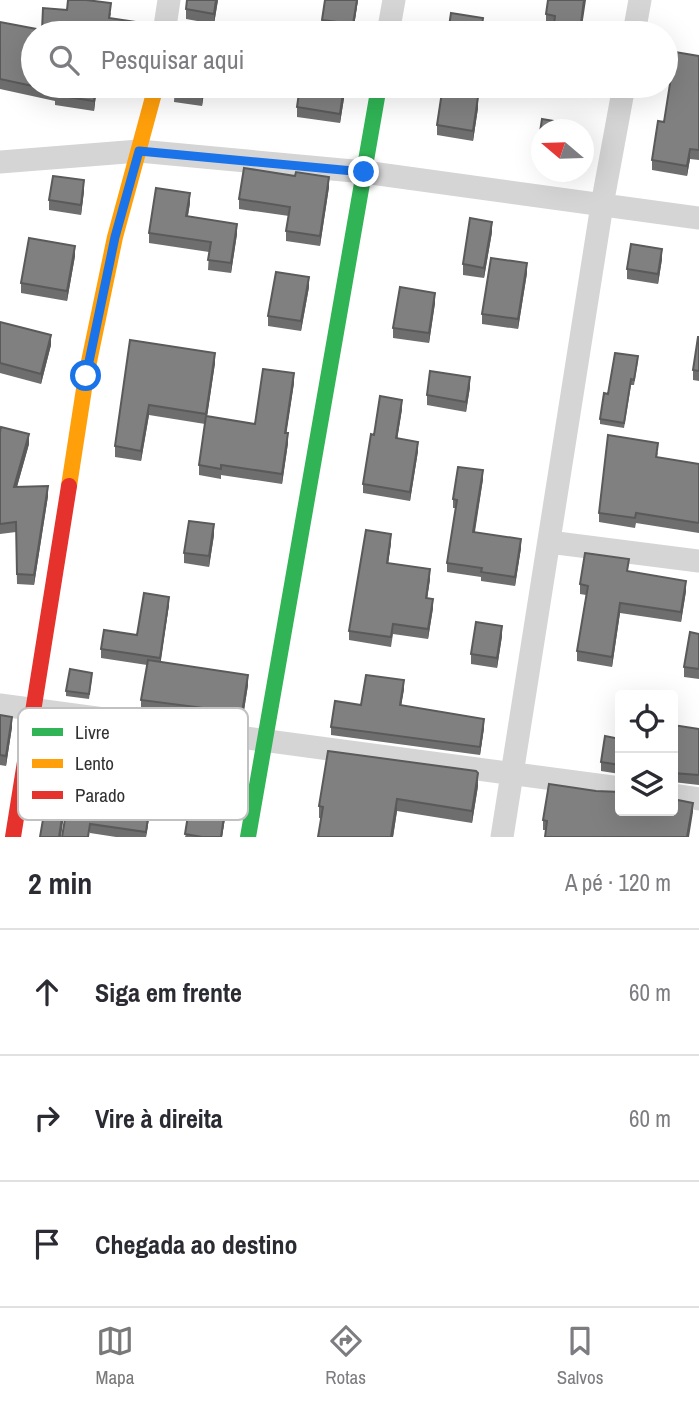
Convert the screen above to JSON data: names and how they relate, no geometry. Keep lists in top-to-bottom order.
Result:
{
  "legend": ["Livre", "Lento", "Parado"],
  "north": "left",
  "page": {
    "search": "Pesquisar aqui",
    "heading": ["2 min", "A pé · 120 m"],
    "list": [
      ["Siga em frente", "60 m"],
      ["Vire à direita", "60 m"],
      "Chegada ao destino"
    ],
    "nav": ["Mapa", "Rotas", "Salvos"]
  }
}
